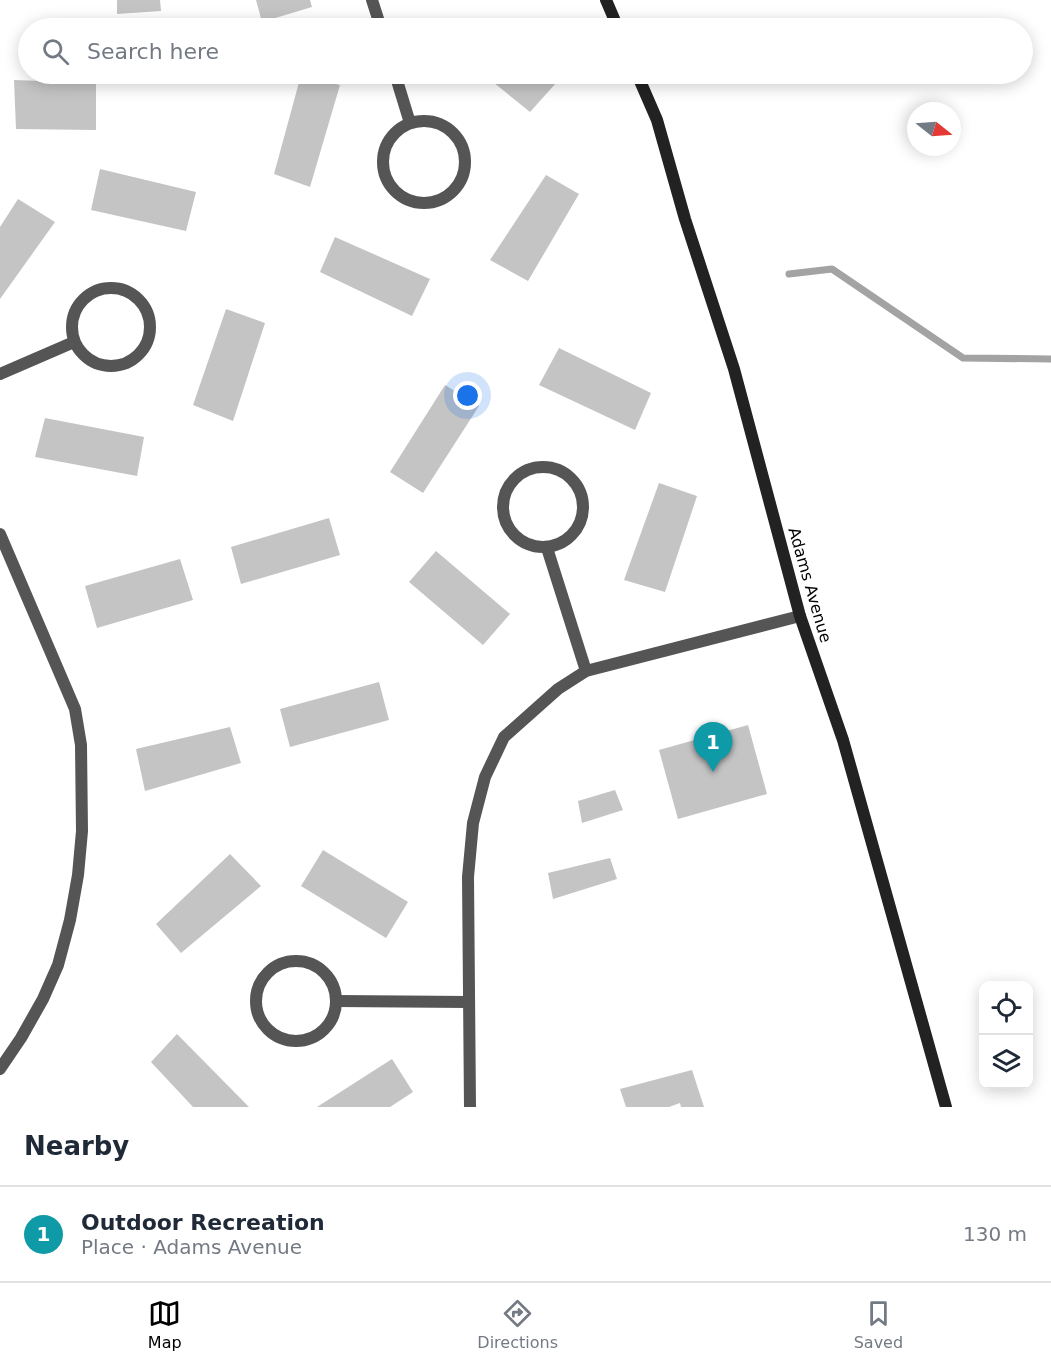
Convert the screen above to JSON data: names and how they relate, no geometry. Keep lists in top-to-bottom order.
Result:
{
  "streets": {
    "street": ["Adams Avenue"]
  },
  "north": "right",
  "page": {
    "search": "Search here",
    "pins": "1",
    "heading": "Nearby",
    "list": [
      {
        "mark": "1",
        "name": "Outdoor Recreation",
        "note": "Place · Adams Avenue",
        "value": "130 m"
      }
    ],
    "nav": ["Map", "Directions", "Saved"]
  }
}
